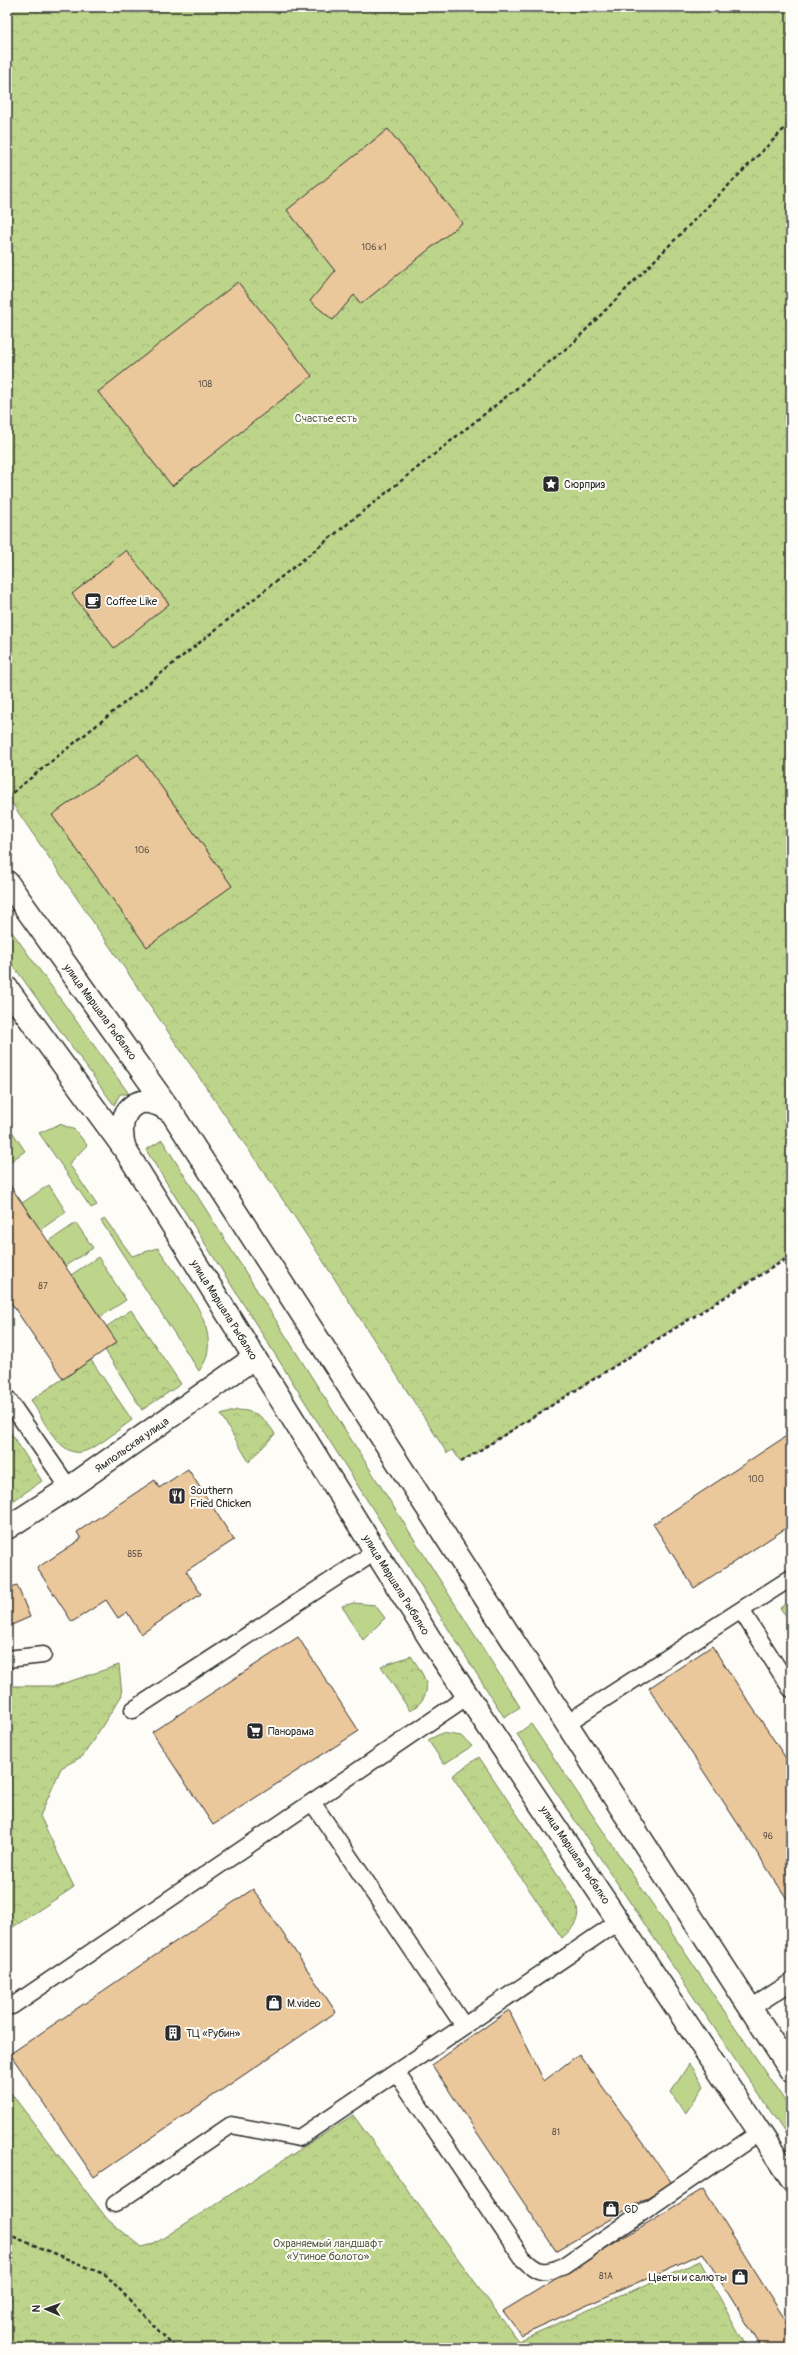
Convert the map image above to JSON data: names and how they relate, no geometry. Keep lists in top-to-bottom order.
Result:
{
  "streets": {
    "main road": ["улица Маршала Рыбалко", "Ямпольская улица"]
  },
  "crossings": [
    ["улица Маршала Рыбалко", "Ямпольская улица"]
  ],
  "parks": ["Счастье есть", "Охраняемый ландшафт «Утиное болото»"],
  "places": {
    "place": ["Сюрприз"],
    "cafe": ["Coffee Like"],
    "restaurant": ["Southern Fried Chicken"],
    "supermarket": ["Панорама"],
    "shop": ["M.video", "GD", "Цветы и салюты"],
    "building": ["ТЦ «Рубин»"]
  },
  "house_numbers": [
    "106 к1",
    "108",
    "106",
    "87",
    "100",
    "85Б",
    "96",
    "81",
    "81А"
  ],
  "north": "left"
}
